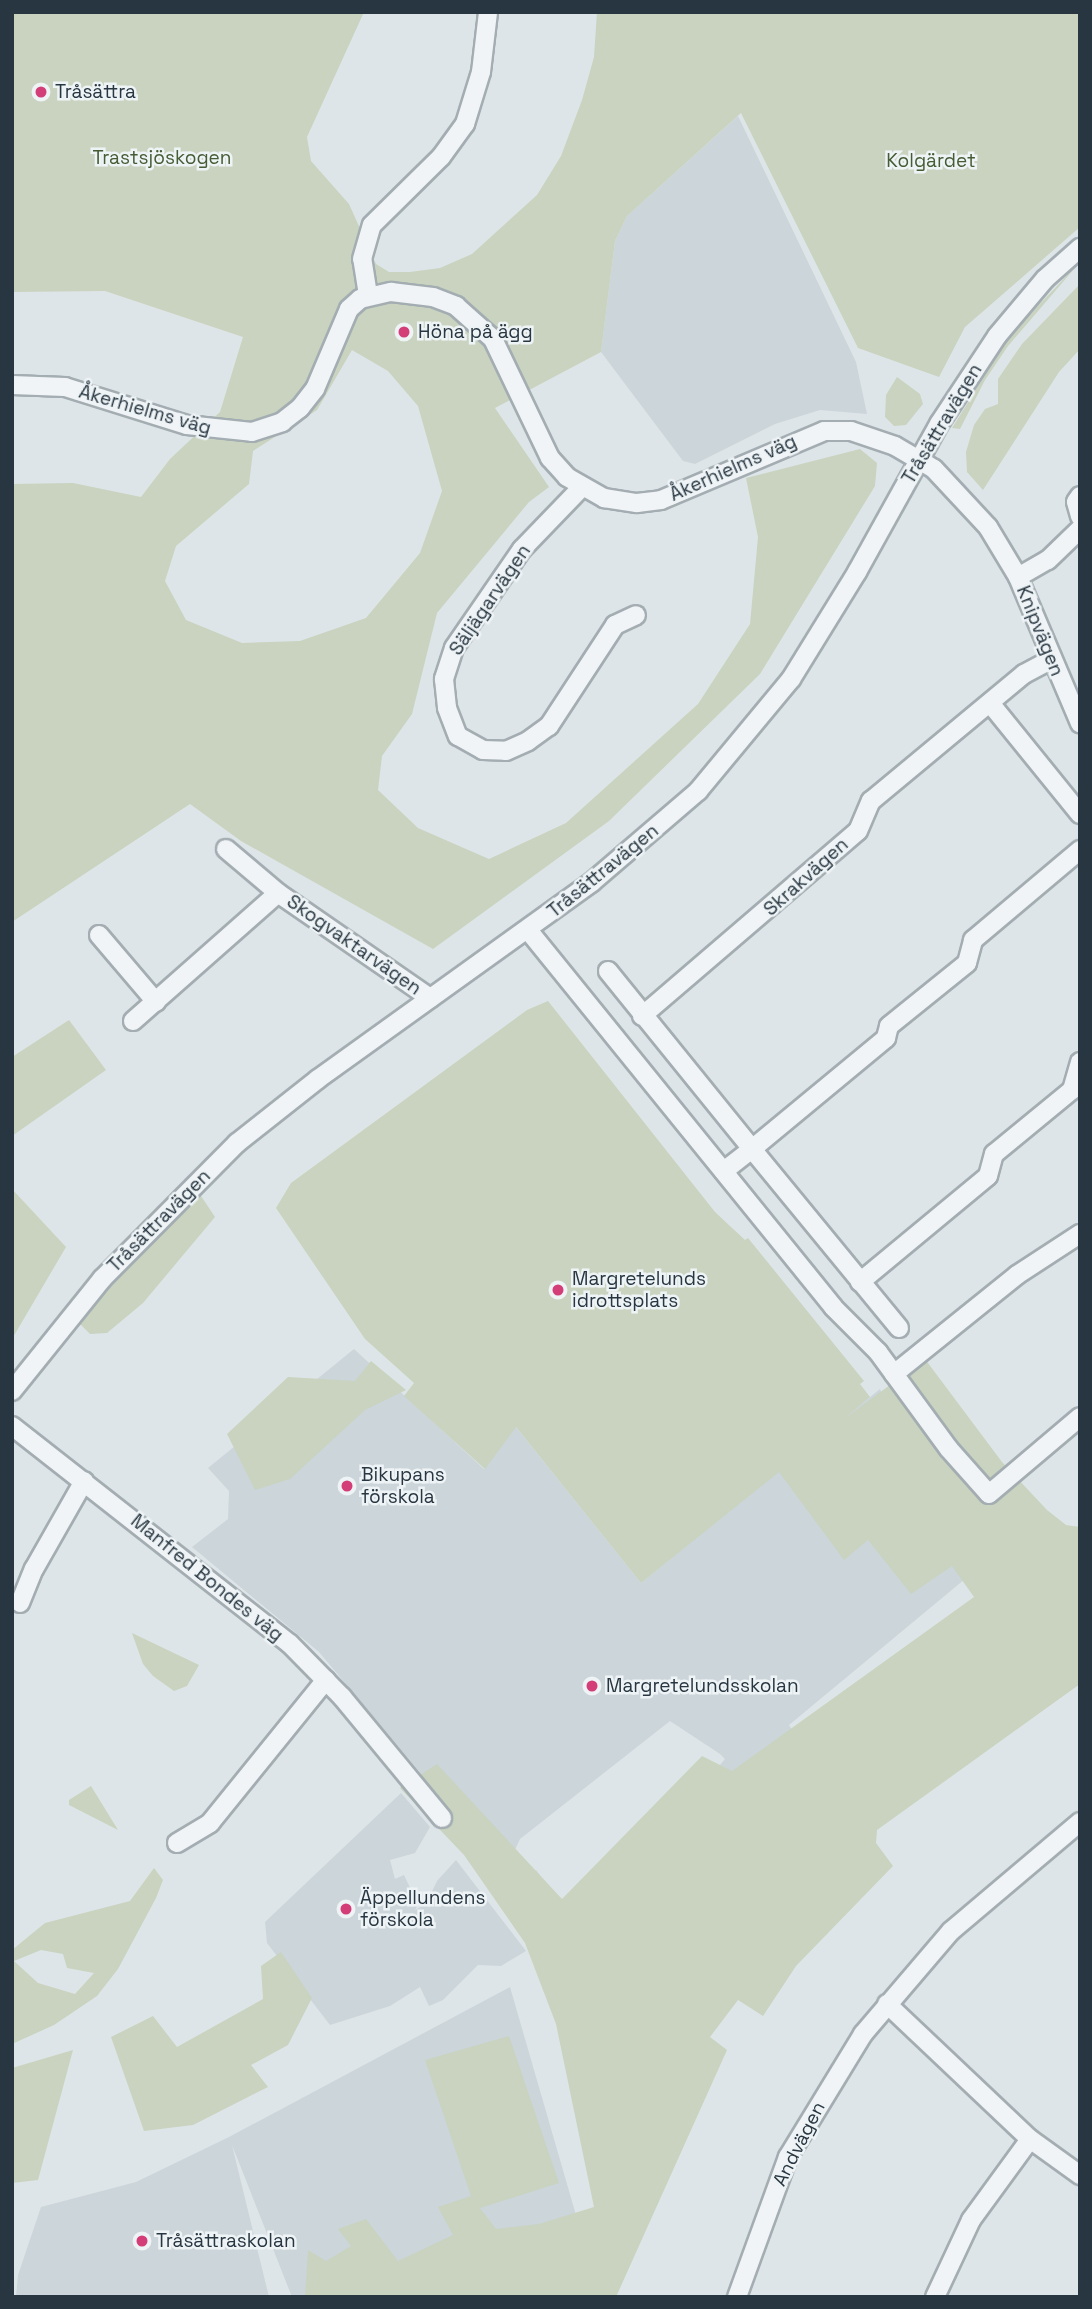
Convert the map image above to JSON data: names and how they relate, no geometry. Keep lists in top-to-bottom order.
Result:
{
  "streets": {
    "street": [
      "Åkerhielms väg",
      "Tråsättravägen",
      "Säljägarvägen",
      "Knipvägen",
      "Skrakvägen",
      "Skogvaktarvägen",
      "Manfred Bondes väg",
      "Andvägen"
    ]
  },
  "crossings": [
    ["Åkerhielms väg", "Tråsättravägen"],
    ["Åkerhielms väg", "Säljägarvägen"],
    ["Åkerhielms väg", "Knipvägen"],
    ["Tråsättravägen", "Knipvägen"],
    ["Tråsättravägen", "Skogvaktarvägen"],
    ["Knipvägen", "Skrakvägen"]
  ],
  "parks": ["Trastsjöskogen", "Kolgärdet"],
  "places": [
    "Tråsättra",
    "Höna på ägg",
    "Margretelunds idrottsplats",
    "Bikupans förskola",
    "Margretelundsskolan",
    "Äppellundens förskola",
    "Tråsättraskolan"
  ]
}
